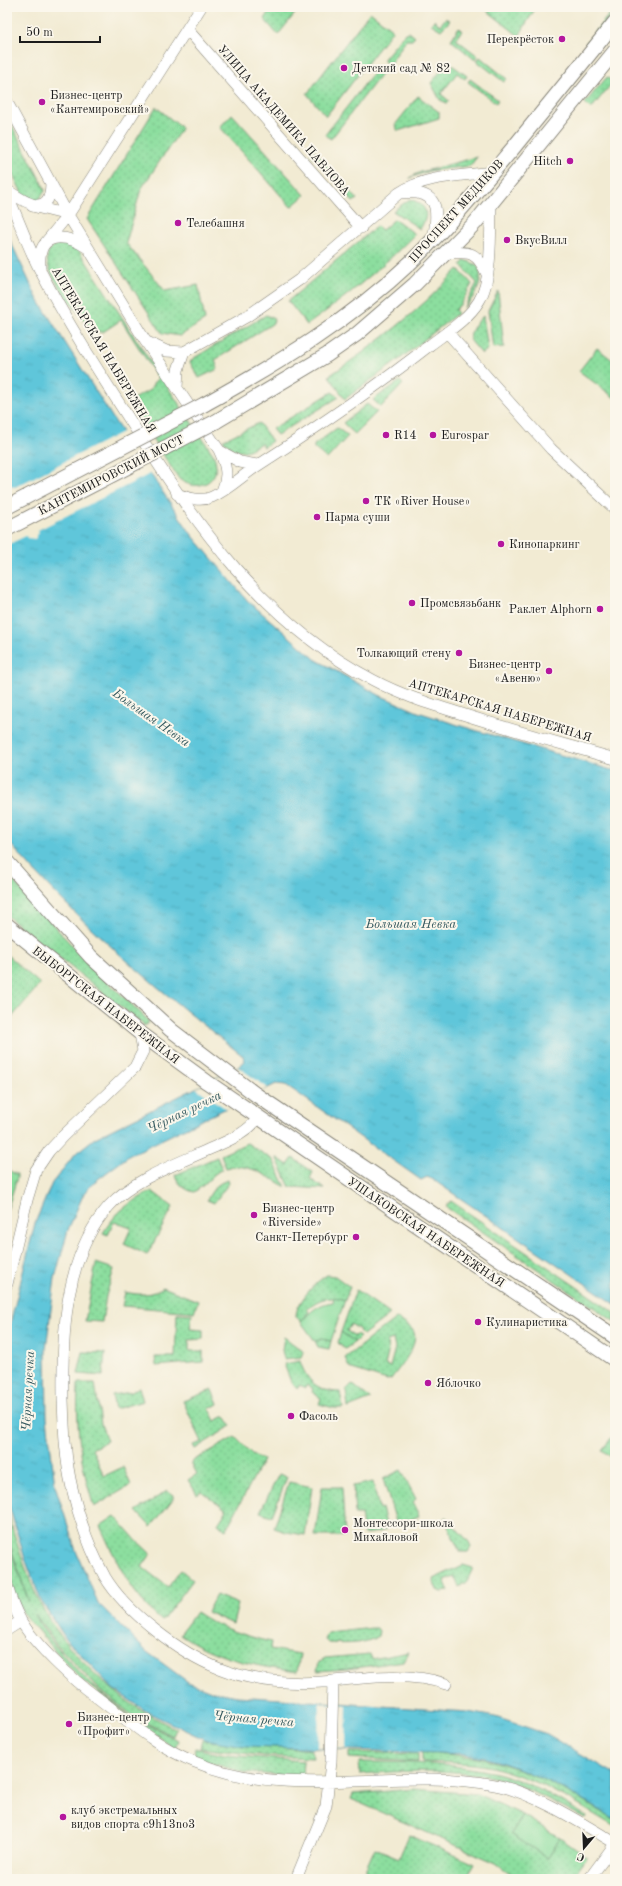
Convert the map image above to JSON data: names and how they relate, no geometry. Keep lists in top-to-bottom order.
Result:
{
  "streets": {
    "main road": [
      "ПРОСПЕКТ МЕДИКОВ",
      "КАНТЕМИРОВСКИЙ МОСТ",
      "ВЫБОРГСКАЯ НАБЕРЕЖНАЯ",
      "УШАКОВСКАЯ НАБЕРЕЖНАЯ"
    ],
    "street": ["УЛИЦА АКАДЕМИКА ПАВЛОВА", "АПТЕКАРСКАЯ НАБЕРЕЖНАЯ"]
  },
  "crossings": [
    ["ПРОСПЕКТ МЕДИКОВ", "КАНТЕМИРОВСКИЙ МОСТ"],
    ["ВЫБОРГСКАЯ НАБЕРЕЖНАЯ", "УШАКОВСКАЯ НАБЕРЕЖНАЯ"]
  ],
  "water": ["Большая Невка", "Чёрная речка"],
  "places": [
    "Перекрёсток",
    "Детский сад № 82",
    "Бизнес-центр «Кантемировский»",
    "Hitch",
    "Телебашня",
    "ВкусВилл",
    "R14",
    "Eurospar",
    "ТК «River House»",
    "Парма суши",
    "Кинопаркинг",
    "Промсвязьбанк",
    "Раклет Alphorn",
    "Толкающий стену",
    "Бизнес-центр «Авеню»",
    "Бизнес-центр «Riverside»",
    "Санкт-Петербург",
    "Кулинаристика",
    "Яблочко",
    "Фасоль",
    "Монтессори-школа Михайловой",
    "Бизнес-центр «Профит»",
    "клуб экстремальных видов спорта c9h13no3"
  ],
  "scale_bar": "50 m",
  "north": "bottom"
}
